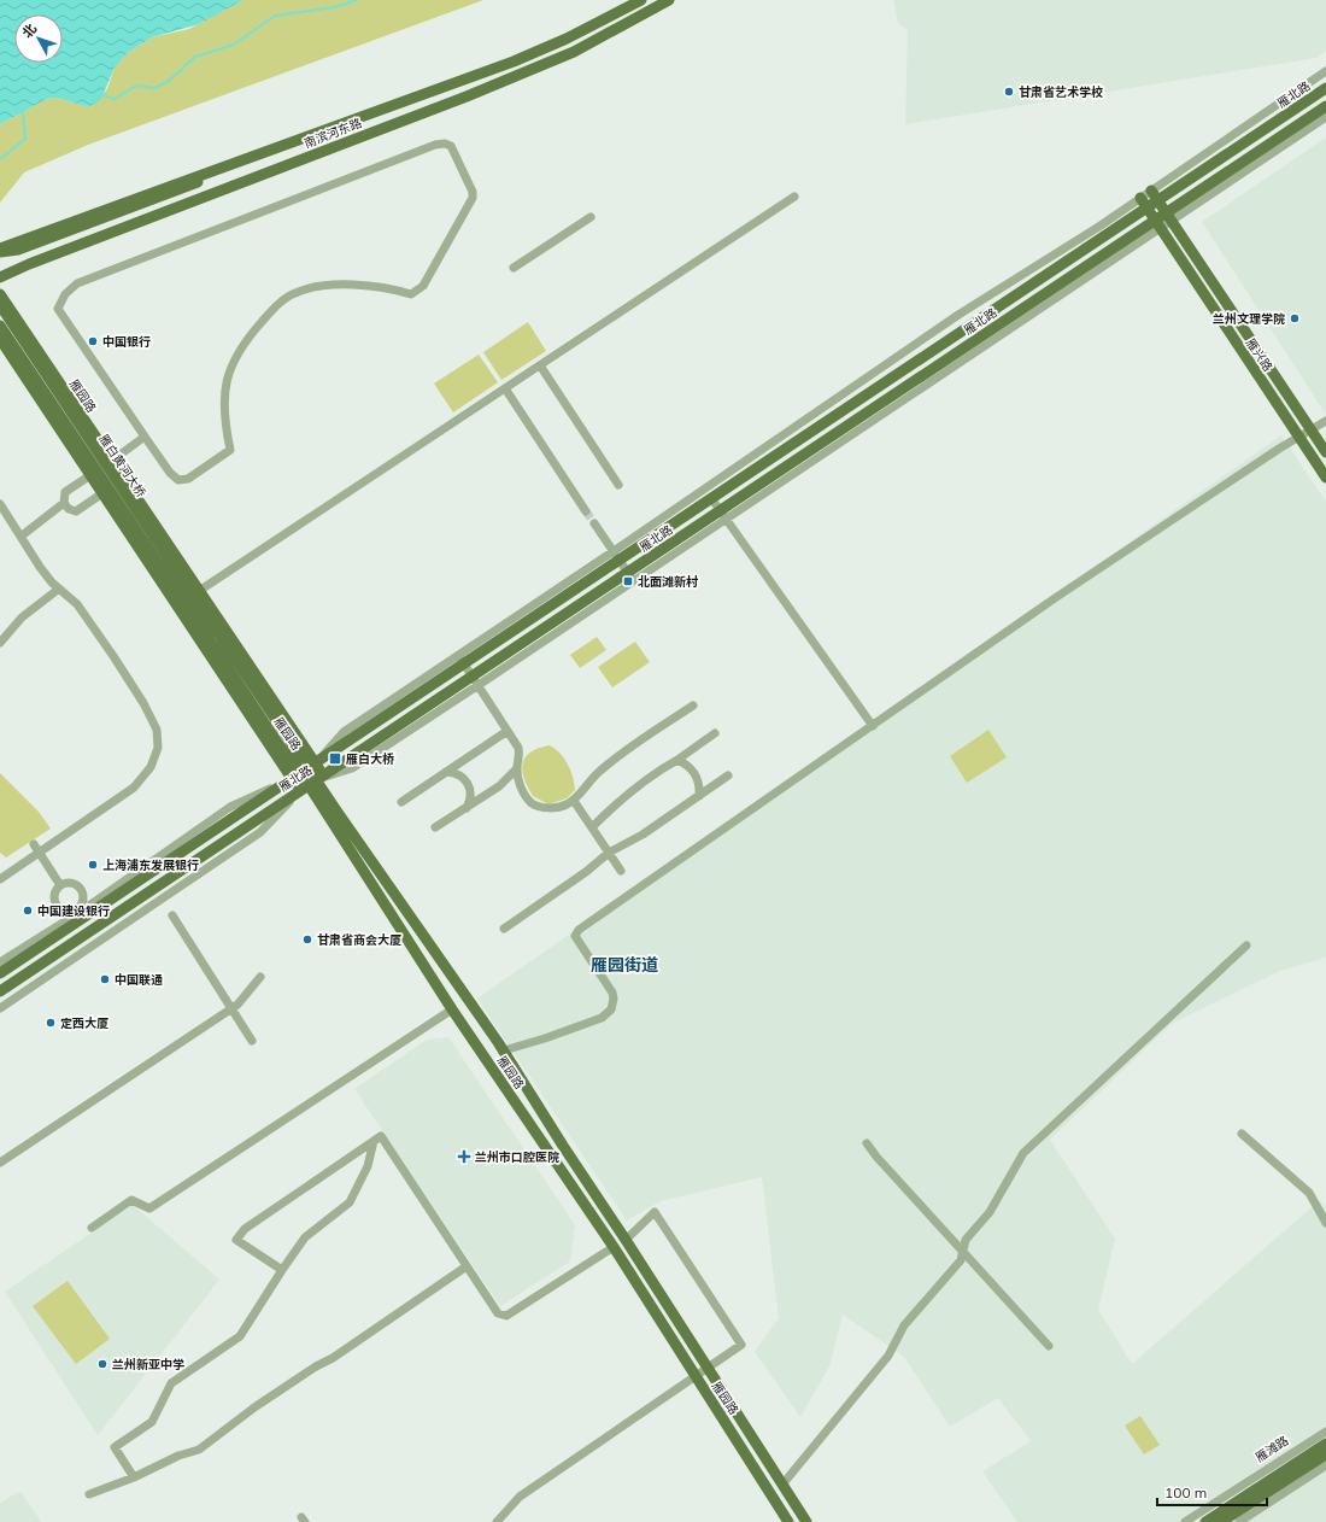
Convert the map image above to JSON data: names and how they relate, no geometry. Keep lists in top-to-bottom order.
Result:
{
  "streets": {
    "main road": [
      "雁北路",
      "南滨河东路",
      "雁兴路",
      "雁园路",
      "雁白黄河大桥",
      "雁滩路"
    ]
  },
  "crossings": [
    ["雁北路", "雁兴路"],
    ["雁北路", "雁园路"],
    ["雁园路", "雁白黄河大桥"]
  ],
  "districts": ["雁园街道"],
  "places": {
    "other": [
      "甘肃省艺术学校",
      "兰州文理学院",
      "中国银行",
      "上海浦东发展银行",
      "中国建设银行",
      "甘肃省商会大厦",
      "中国联通",
      "定西大厦",
      "兰州新亚中学"
    ],
    "transit": ["北面滩新村", "雁白大桥"],
    "health": ["兰州市口腔医院"]
  },
  "scale_bar": "100 m",
  "north": "top left"
}
